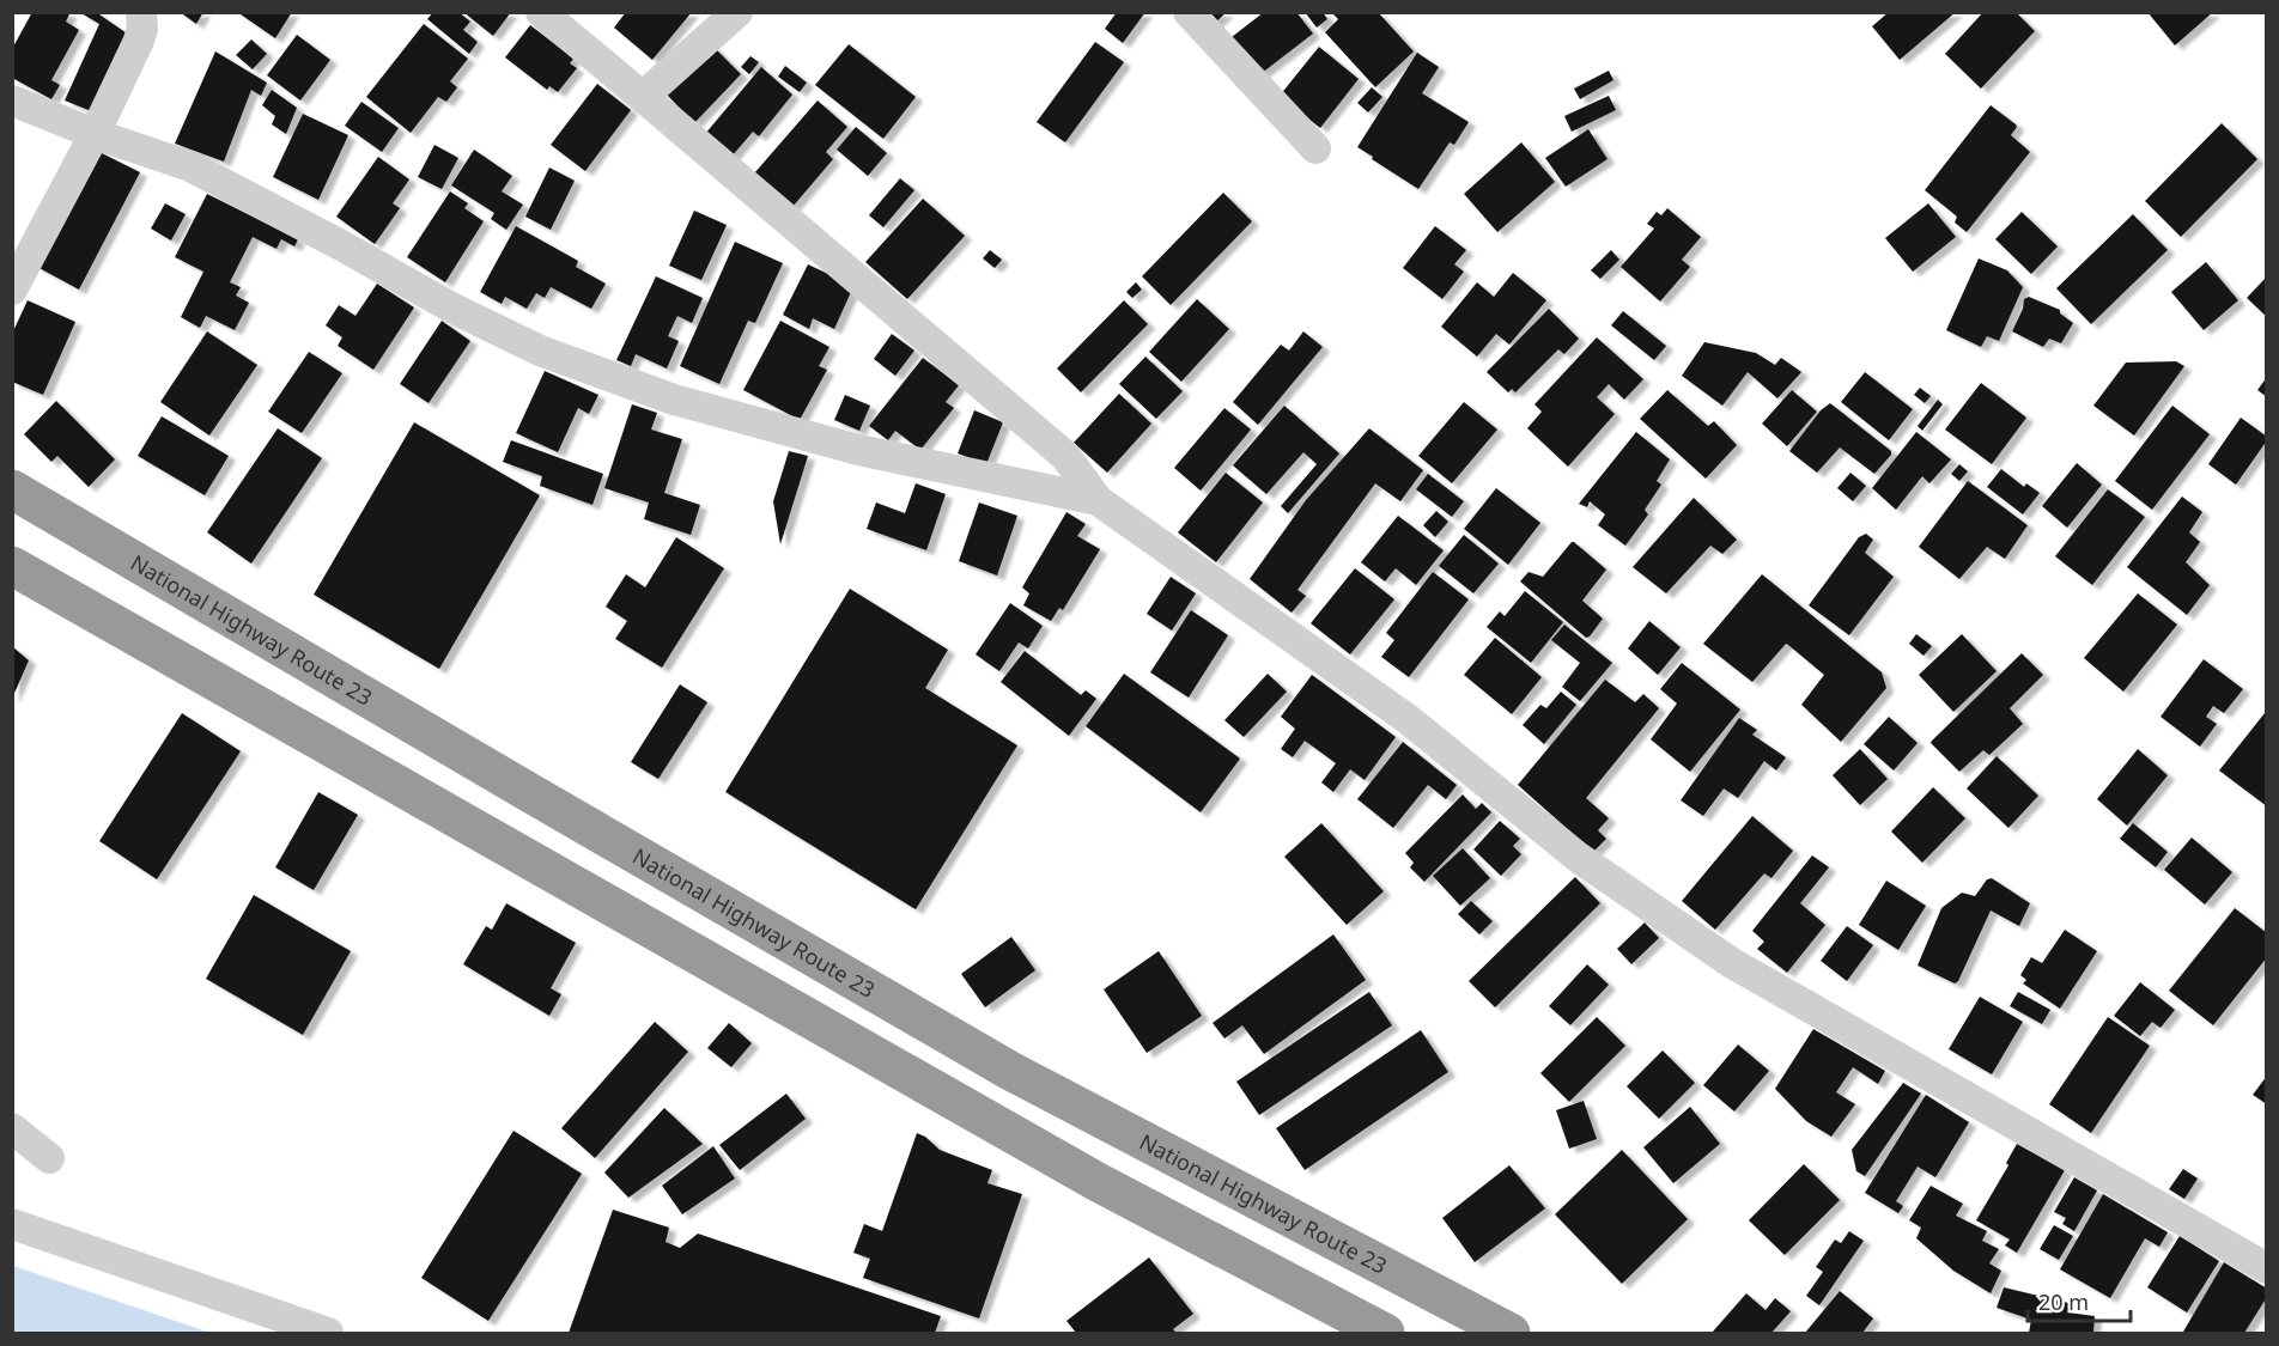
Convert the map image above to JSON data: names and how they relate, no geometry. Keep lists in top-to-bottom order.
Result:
{
  "streets": {
    "highway": ["National Highway Route 23"]
  },
  "scale_bar": "20 m"
}
